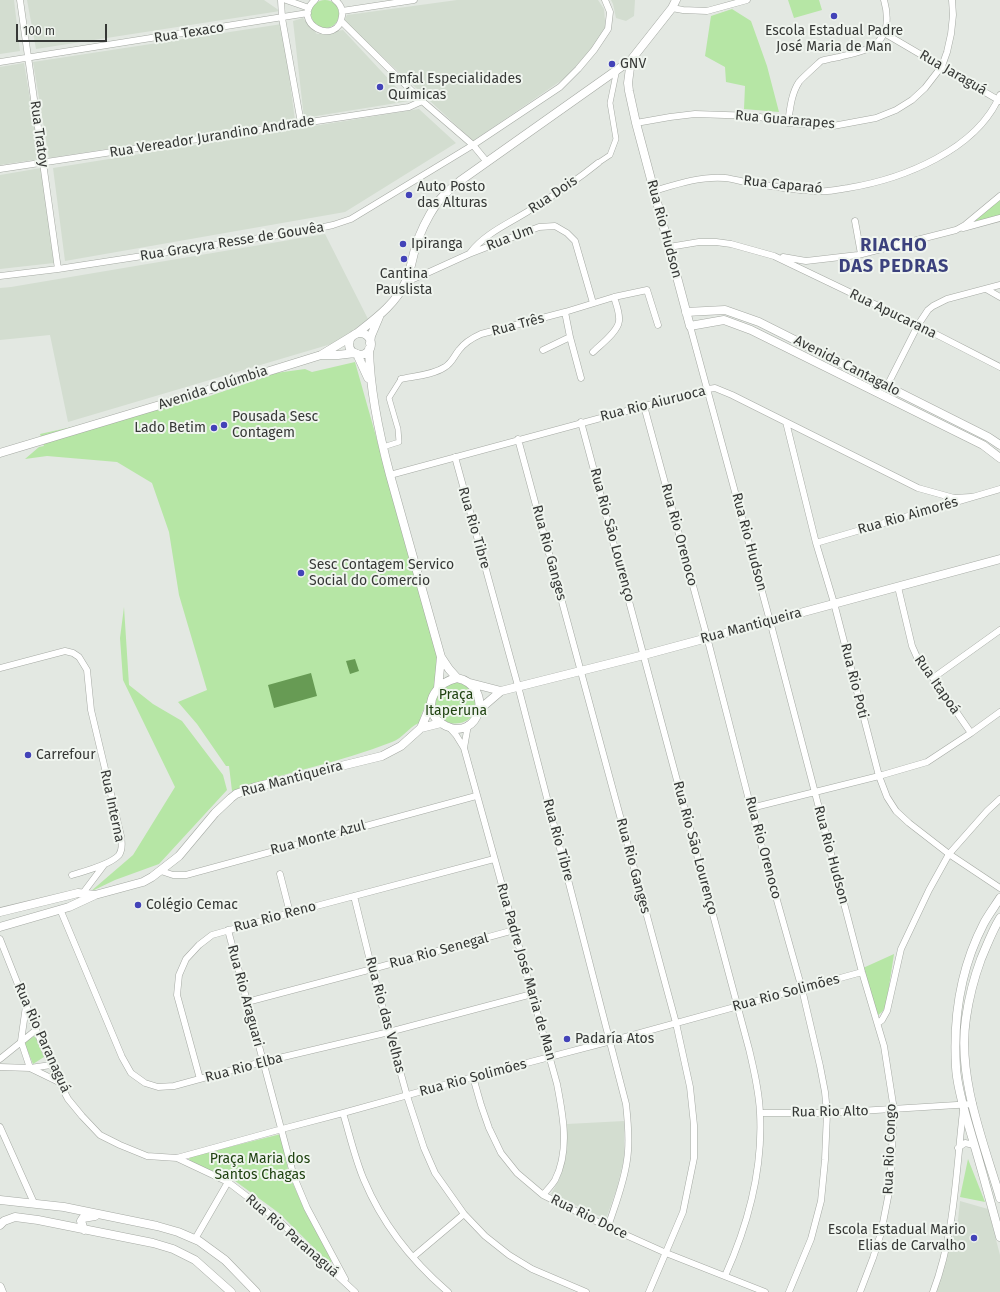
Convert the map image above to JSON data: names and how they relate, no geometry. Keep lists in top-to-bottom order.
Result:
{
  "streets": {
    "street": [
      "Rua Texaco",
      "Rua Jaraguá",
      "Rua Guararapes",
      "Rua Tratoy",
      "Rua Vereador Jurandino Andrade",
      "Rua Caparaó",
      "Rua Dois",
      "Rua Rio Hudson",
      "Rua Um",
      "Rua Gracyra Resse de Gouvêa",
      "Rua Apucarana",
      "Rua Três",
      "Avenida Cantagalo",
      "Avenida Colúmbia",
      "Rua Rio Aiuruoca",
      "Rua Rio Aimorés",
      "Rua Rio Tibre",
      "Rua Rio São Lourenço",
      "Rua Rio Orenoco",
      "Rua Rio Ganges",
      "Rua Mantiqueira",
      "Rua Rio Poti",
      "Rua Itapoá",
      "Rua Interna",
      "Rua Monte Azul",
      "Rua Rio Reno",
      "Rua Rio Senegal",
      "Rua Padre José Maria de Man",
      "Rua Rio Solimões",
      "Rua Rio Araguari",
      "Rua Rio das Velhas",
      "Rua Rio Paranaguá",
      "Rua Rio Elba",
      "Rua Rio Alto",
      "Rua Rio Congo",
      "Rua Rio Doce"
    ]
  },
  "crossings": [
    ["Rua Texaco", "Rua Tratoy"],
    ["Rua Jaraguá", "Rua Guararapes"],
    ["Rua Jaraguá", "Rua Caparaó"],
    ["Rua Guararapes", "Rua Rio Hudson"],
    ["Rua Tratoy", "Rua Vereador Jurandino Andrade"],
    ["Rua Tratoy", "Rua Gracyra Resse de Gouvêa"],
    ["Rua Caparaó", "Rua Rio Hudson"],
    ["Rua Dois", "Rua Um"],
    ["Rua Rio Hudson", "Rua Apucarana"],
    ["Rua Rio Hudson", "Avenida Cantagalo"],
    ["Rua Rio Hudson", "Rua Rio Aiuruoca"],
    ["Rua Rio Hudson", "Rua Mantiqueira"],
    ["Rua Rio Hudson", "Rua Rio Solimões"],
    ["Rua Rio Hudson", "Rua Rio Congo"],
    ["Rua Um", "Rua Três"],
    ["Rua Rio Aiuruoca", "Rua Rio Aimorés"],
    ["Rua Rio Aiuruoca", "Rua Rio Tibre"],
    ["Rua Rio Aiuruoca", "Rua Rio São Lourenço"],
    ["Rua Rio Aiuruoca", "Rua Rio Orenoco"],
    ["Rua Rio Aiuruoca", "Rua Rio Ganges"],
    ["Rua Rio Aiuruoca", "Rua Rio Poti"],
    ["Rua Rio Aimorés", "Rua Rio Poti"],
    ["Rua Rio Tibre", "Rua Mantiqueira"],
    ["Rua Rio Tibre", "Rua Rio Solimões"],
    ["Rua Rio Tibre", "Rua Rio Doce"],
    ["Rua Rio São Lourenço", "Rua Mantiqueira"],
    ["Rua Rio São Lourenço", "Rua Rio Solimões"],
    ["Rua Rio São Lourenço", "Rua Rio Alto"],
    ["Rua Rio São Lourenço", "Rua Rio Doce"],
    ["Rua Rio Orenoco", "Rua Mantiqueira"],
    ["Rua Rio Orenoco", "Rua Rio Solimões"],
    ["Rua Rio Orenoco", "Rua Rio Alto"],
    ["Rua Rio Ganges", "Rua Mantiqueira"],
    ["Rua Rio Ganges", "Rua Rio Solimões"],
    ["Rua Rio Ganges", "Rua Rio Doce"],
    ["Rua Mantiqueira", "Rua Rio Poti"],
    ["Rua Mantiqueira", "Rua Itapoá"],
    ["Rua Mantiqueira", "Rua Interna"],
    ["Rua Mantiqueira", "Rua Monte Azul"],
    ["Rua Mantiqueira", "Rua Padre José Maria de Man"],
    ["Rua Mantiqueira", "Rua Rio Elba"],
    ["Rua Monte Azul", "Rua Padre José Maria de Man"],
    ["Rua Rio Reno", "Rua Padre José Maria de Man"],
    ["Rua Rio Reno", "Rua Rio Araguari"],
    ["Rua Rio Reno", "Rua Rio das Velhas"],
    ["Rua Rio Reno", "Rua Rio Elba"],
    ["Rua Rio Senegal", "Rua Padre José Maria de Man"],
    ["Rua Rio Senegal", "Rua Rio Araguari"],
    ["Rua Rio Senegal", "Rua Rio das Velhas"],
    ["Rua Padre José Maria de Man", "Rua Rio Solimões"],
    ["Rua Padre José Maria de Man", "Rua Rio Elba"],
    ["Rua Padre José Maria de Man", "Rua Rio Doce"],
    ["Rua Rio Solimões", "Rua Rio Araguari"],
    ["Rua Rio Solimões", "Rua Rio das Velhas"],
    ["Rua Rio Solimões", "Rua Rio Paranaguá"],
    ["Rua Rio Solimões", "Rua Rio Doce"],
    ["Rua Rio Araguari", "Rua Rio Paranaguá"],
    ["Rua Rio Araguari", "Rua Rio Elba"],
    ["Rua Rio das Velhas", "Rua Rio Elba"],
    ["Rua Rio Alto", "Rua Rio Congo"]
  ],
  "districts": ["RIACHO DAS PEDRAS"],
  "parks": ["Praça Itaperuna", "Praça Maria dos Santos Chagas"],
  "places": [
    "Escola Estadual Padre José Maria de Man",
    "GNV",
    "Emfal Especialidades Químicas",
    "Auto Posto das Alturas",
    "Ipiranga",
    "Cantina Pauslista",
    "Pousada Sesc Contagem",
    "Lado Betim",
    "Sesc Contagem Servico Social do Comercio",
    "Carrefour",
    "Colégio Cemac",
    "Padaría Atos",
    "Escola Estadual Mario Elias de Carvalho"
  ],
  "scale_bar": "100 m"
}
